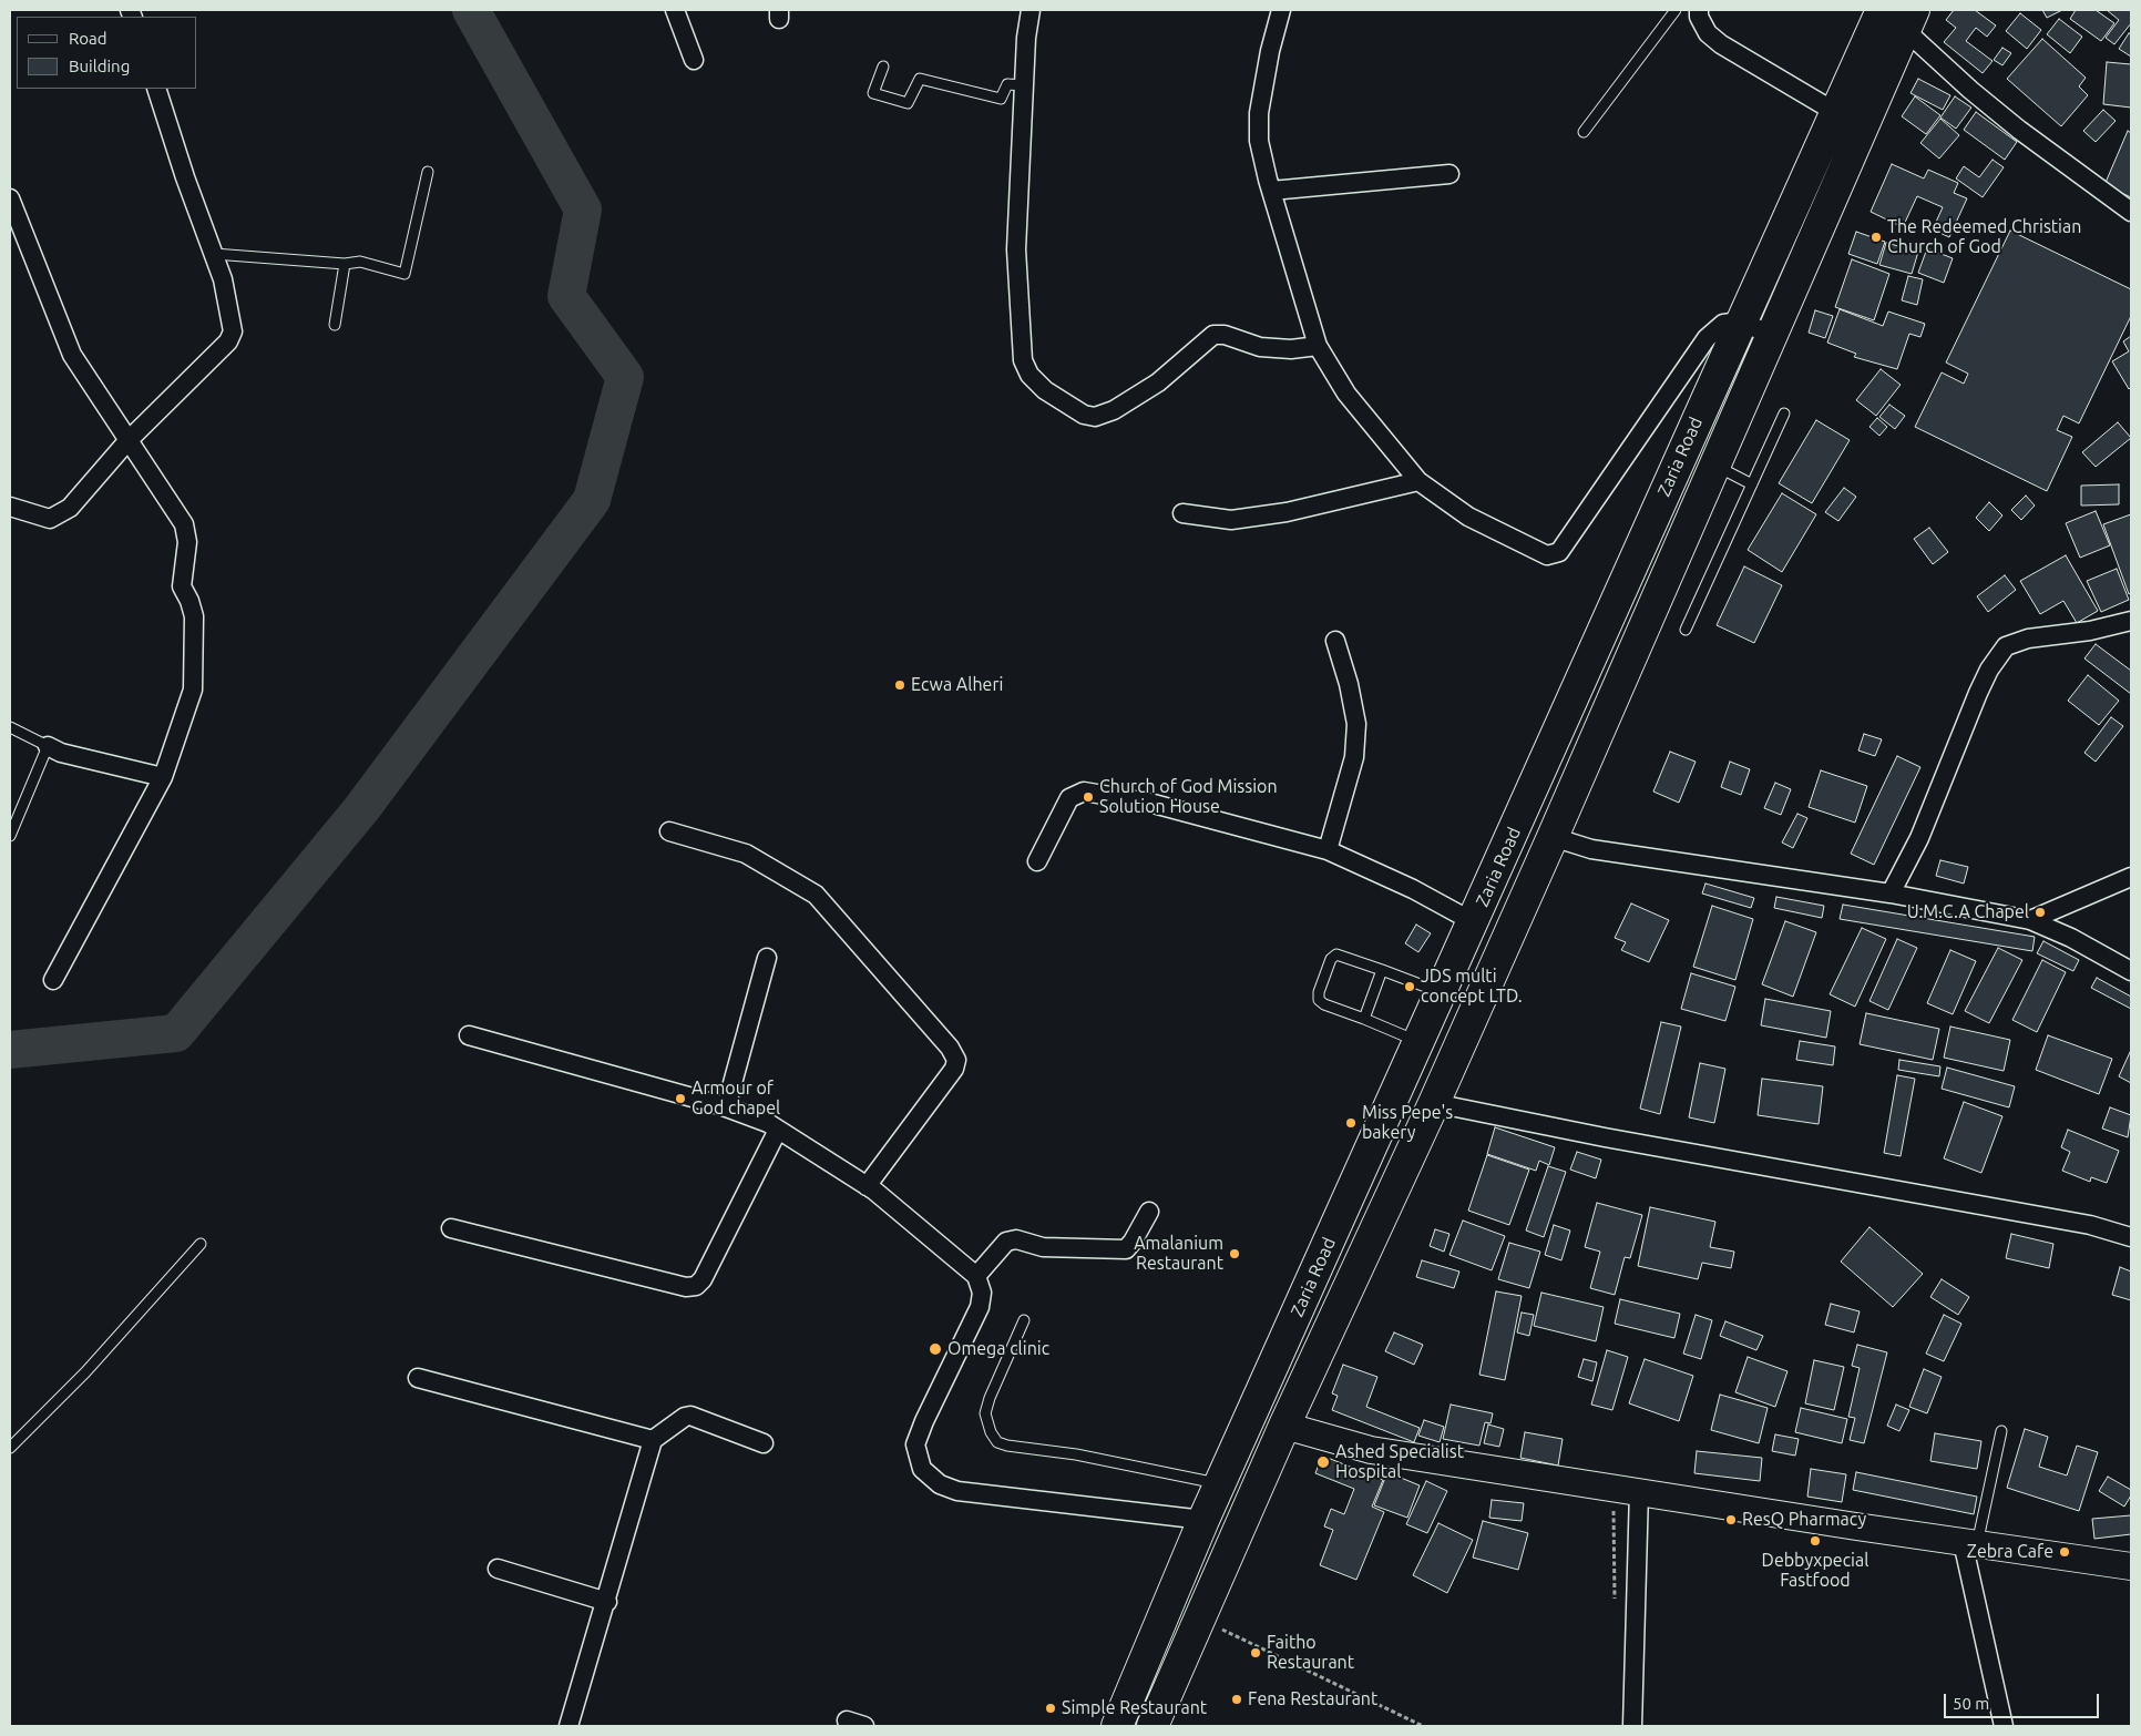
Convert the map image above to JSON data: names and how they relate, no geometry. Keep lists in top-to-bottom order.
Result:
{
  "streets": {
    "highway": ["Zaria Road"]
  },
  "places": [
    "The Redeemed Christian Church of God",
    "Ecwa Alheri",
    "Church of God Mission Solution House",
    "U.M.C.A Chapel",
    "JDS multi concept LTD.",
    "Armour of God chapel",
    "Miss Pepe's bakery",
    "Amalanium Restaurant",
    "Omega clinic",
    "Ashed Specialist Hospital",
    "ResQ Pharmacy",
    "Debbyxpecial Fastfood",
    "Zebra Cafe",
    "Faitho Restaurant",
    "Fena Restaurant",
    "Simple Restaurant"
  ],
  "legend": ["Road", "Building"],
  "scale_bar": "50 m"
}
